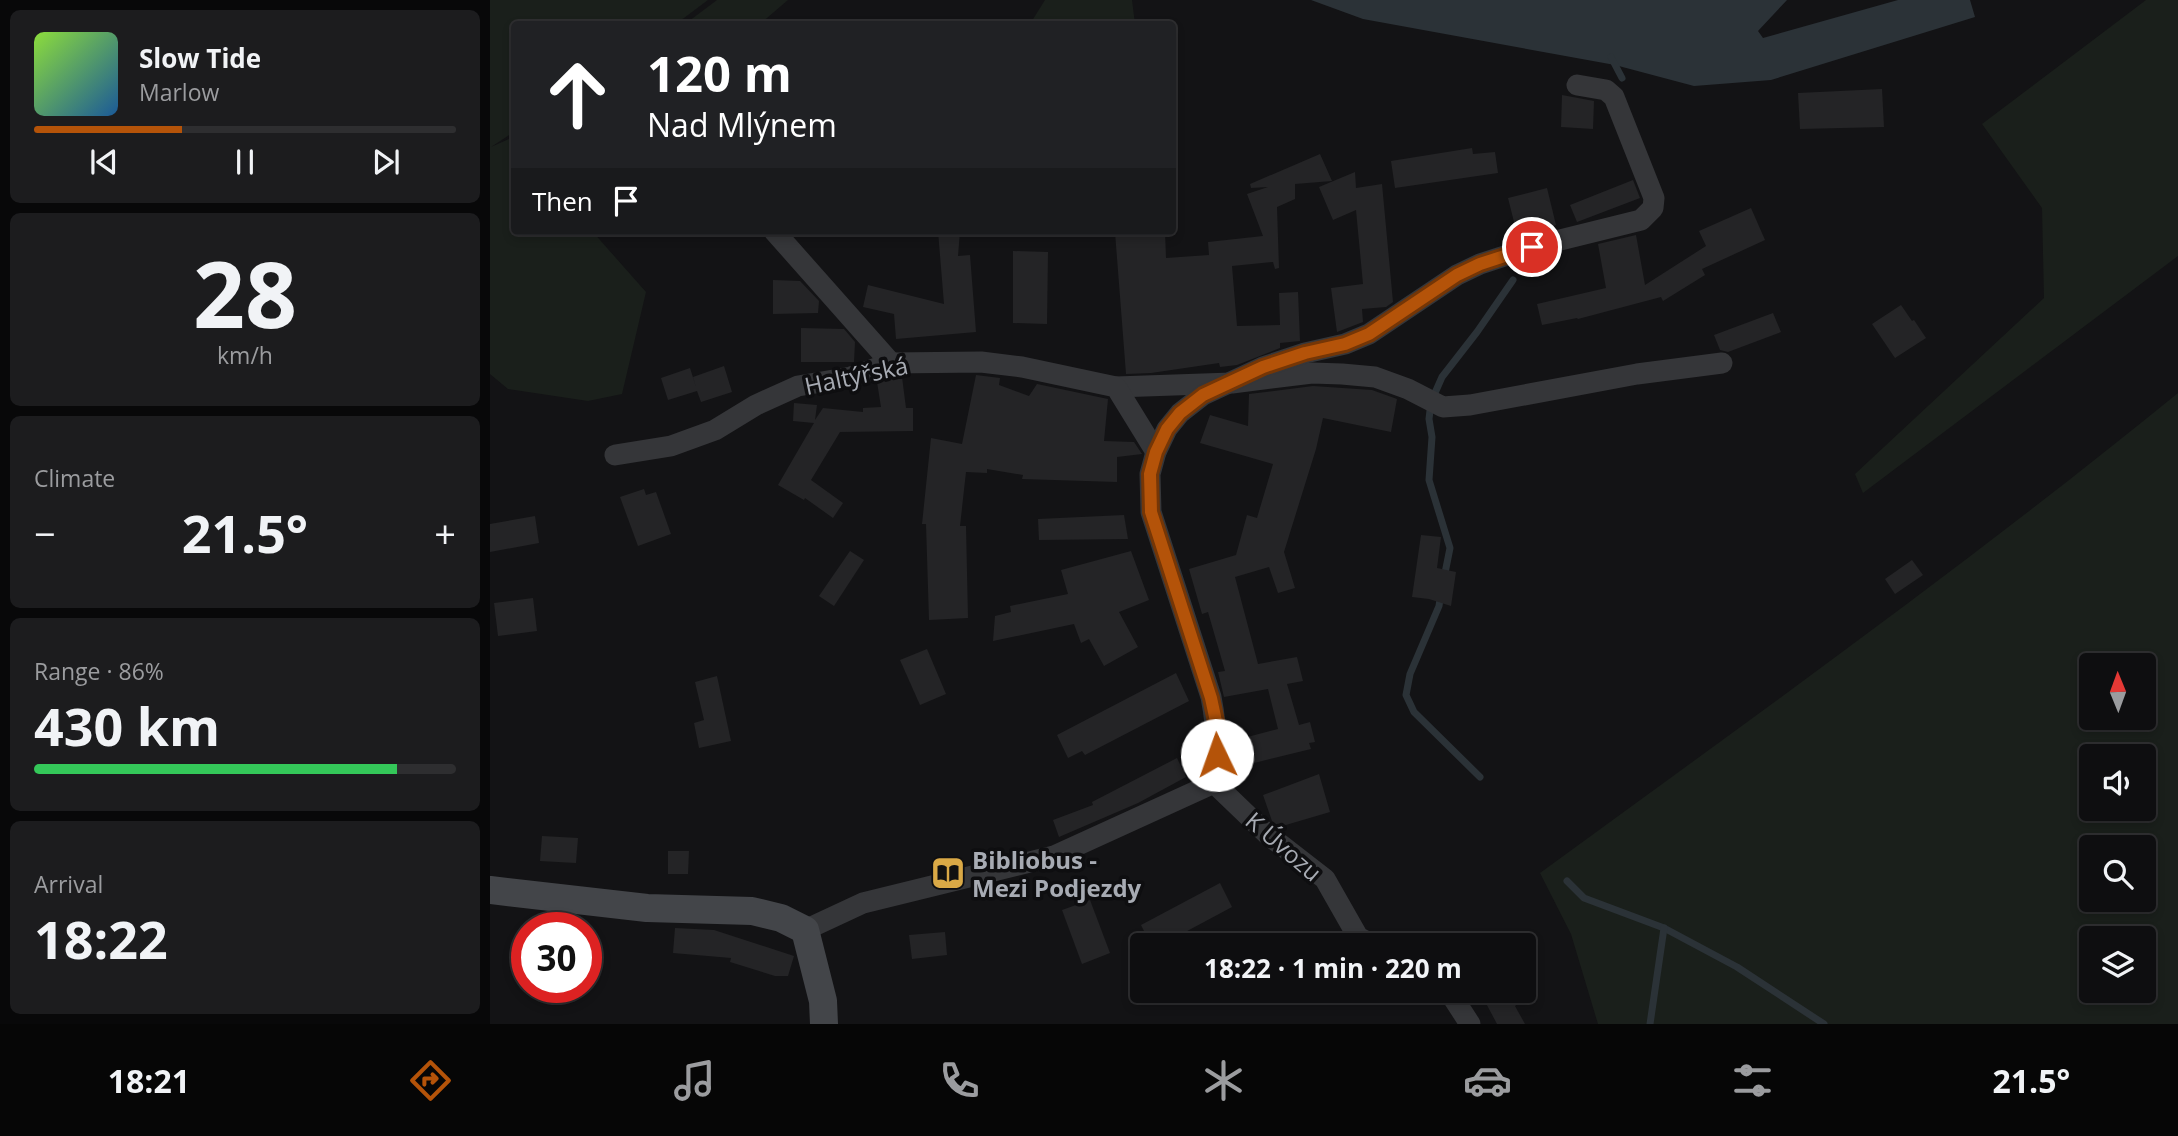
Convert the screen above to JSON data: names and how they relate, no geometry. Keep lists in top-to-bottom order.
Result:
{
  "streets": {
    "street": ["Haltýřská", "K Úvozu"]
  },
  "places": {
    "library": ["Bibliobus - Mezi Podjezdy"]
  },
  "north": "top",
  "page": {
    "turn": ["120 m", "Nad Mlýnem"],
    "song": ["Slow Tide", "Marlow"],
    "then": "Then",
    "tile": [
      ["28", "km/h"],
      "Climate",
      ["Range · 86%", "430 km"],
      ["Arrival", "18:22"]
    ],
    "heat": ["−", "21.5°", "+"],
    "limit": "30",
    "trip": "18:22 · 1 min · 220 m",
    "tabs": ["18:21", "21.5°"]
  }
}
